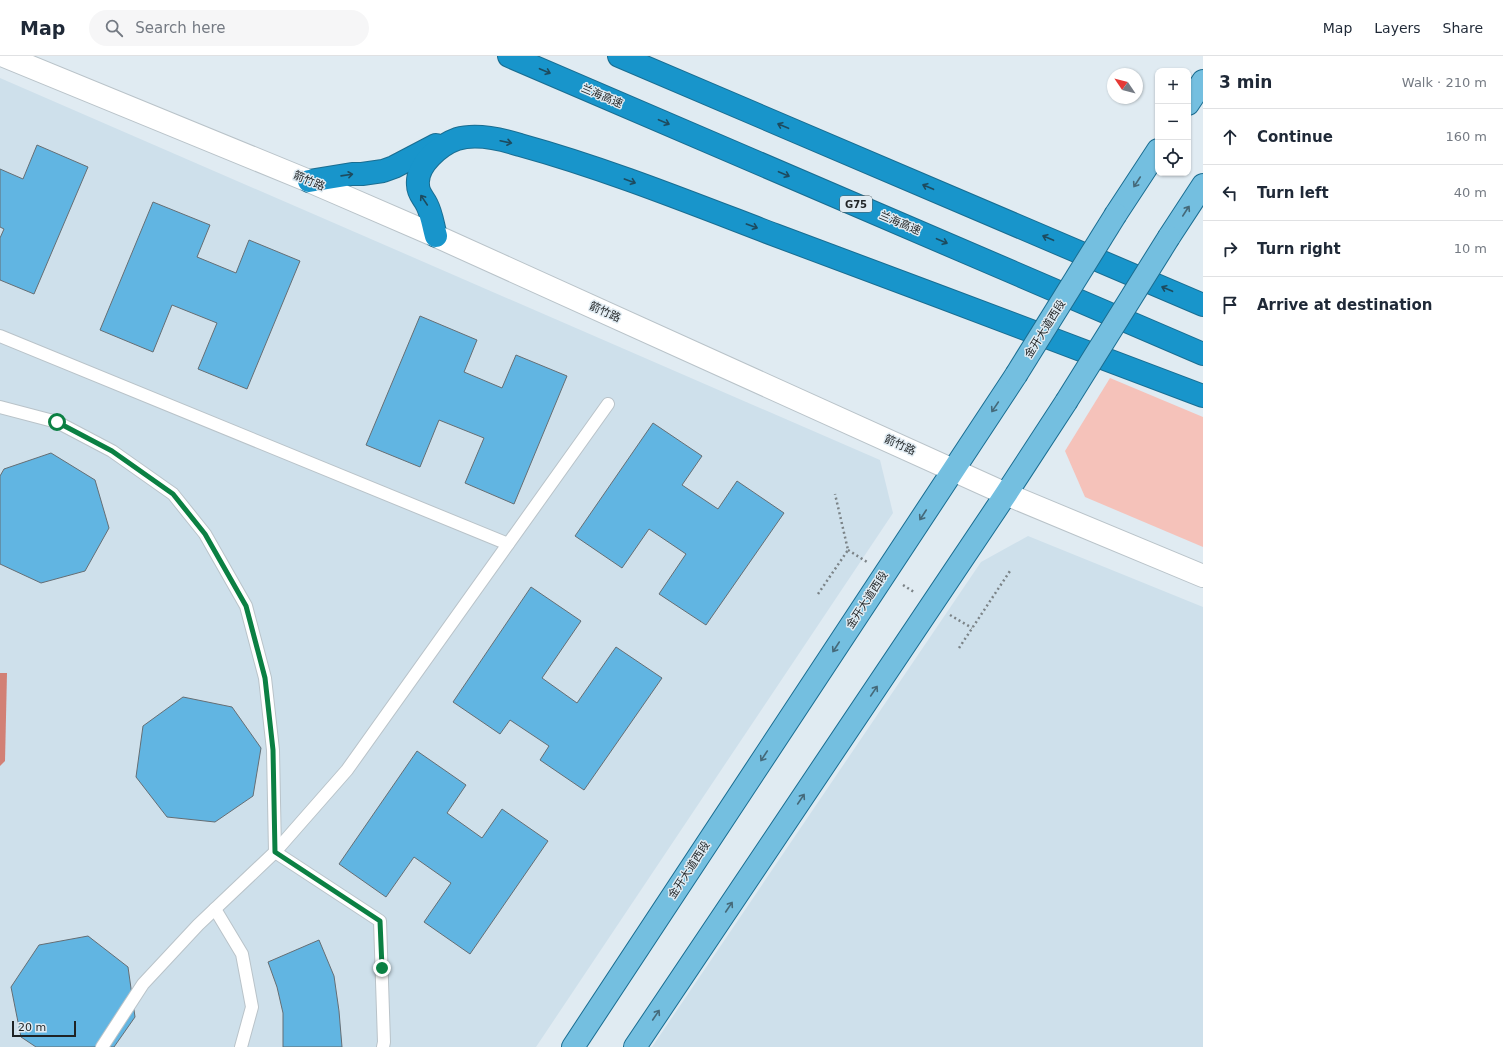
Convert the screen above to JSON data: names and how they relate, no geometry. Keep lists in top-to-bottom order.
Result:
{
  "streets": {
    "highway": ["兰海高速", "G75"],
    "main road": ["金开大道西段"],
    "street": ["箭竹路"]
  },
  "crossings": [
    ["箭竹路", "金开大道西段"]
  ],
  "scale_bar": "20 m",
  "north": "top left",
  "page": {
    "header": "Map",
    "search": "Search here",
    "nav": ["Map", "Layers", "Share"],
    "heading": ["3 min", "Walk · 210 m"],
    "map_buttons": ["+", "−"],
    "list": [
      ["Continue", "160 m"],
      ["Turn left", "40 m"],
      ["Turn right", "10 m"],
      "Arrive at destination"
    ],
    "scale": "20 m"
  }
}
